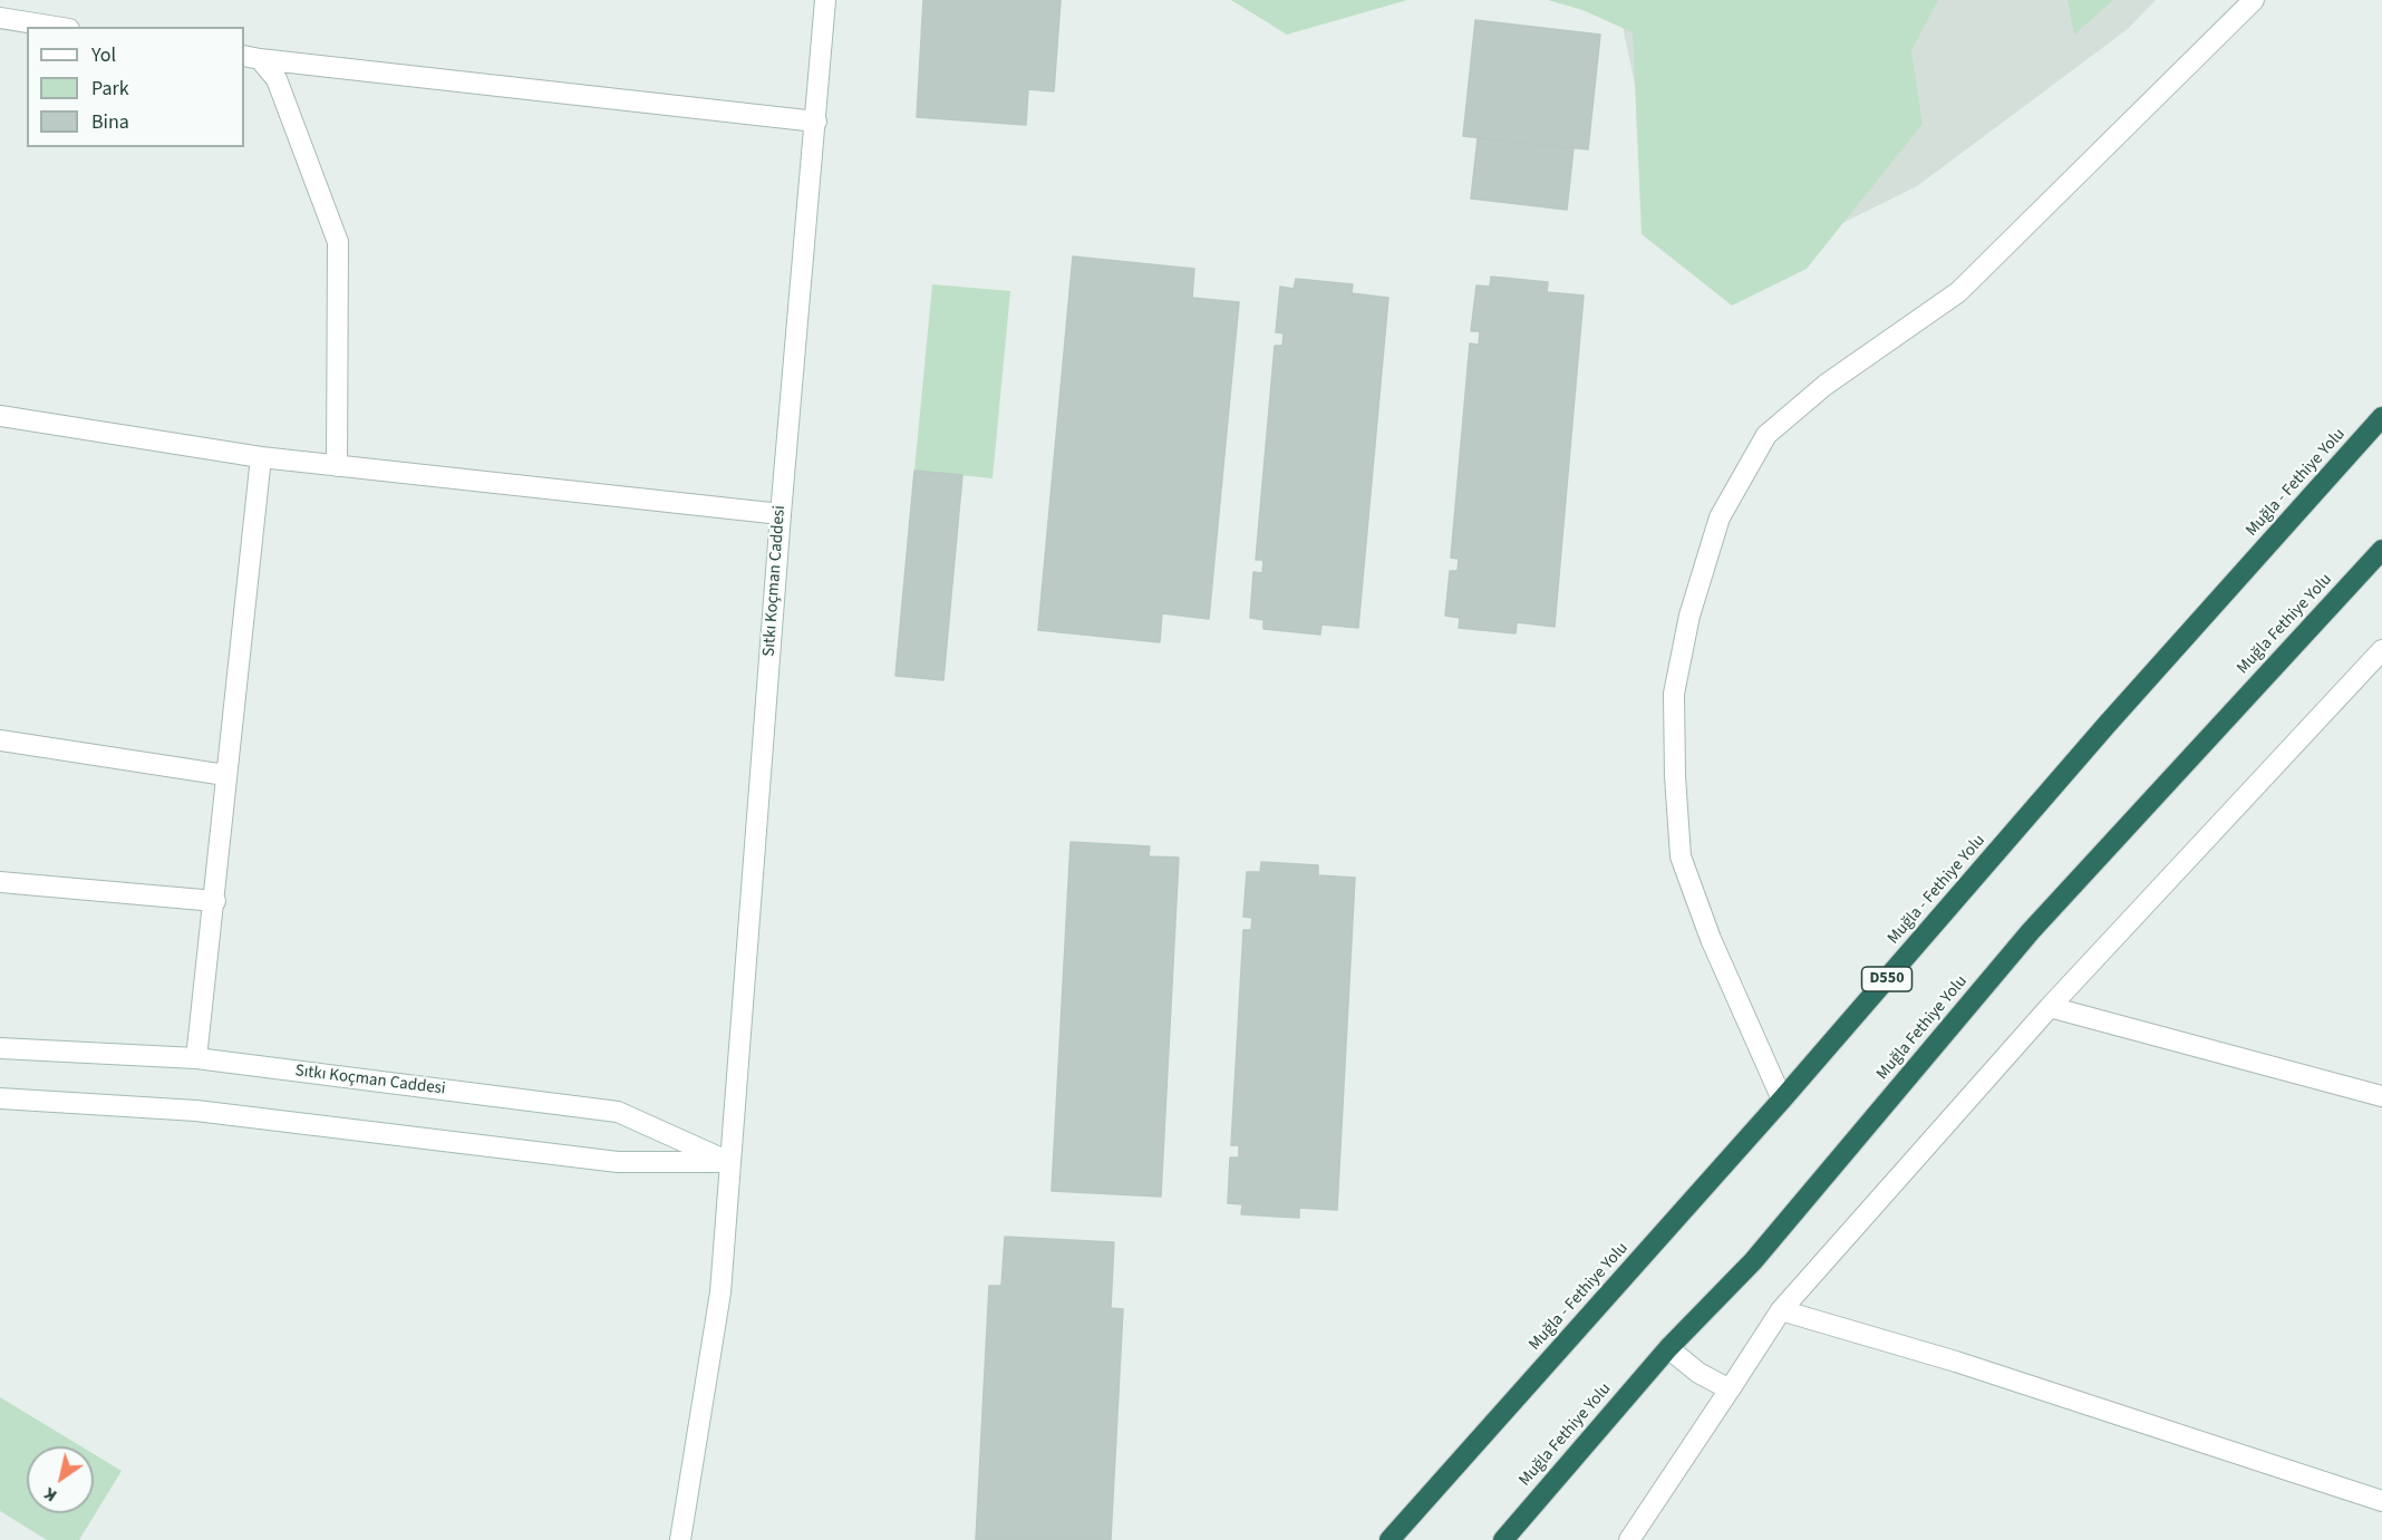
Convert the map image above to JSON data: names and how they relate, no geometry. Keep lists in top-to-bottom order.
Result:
{
  "streets": {
    "highway": ["Muğla - Fethiye Yolu", "Muğla Fethiye Yolu", "D550"],
    "street": ["Sıtkı Koçman Caddesi"]
  },
  "legend": ["Yol", "Park", "Bina"],
  "north": "bottom left"
}
